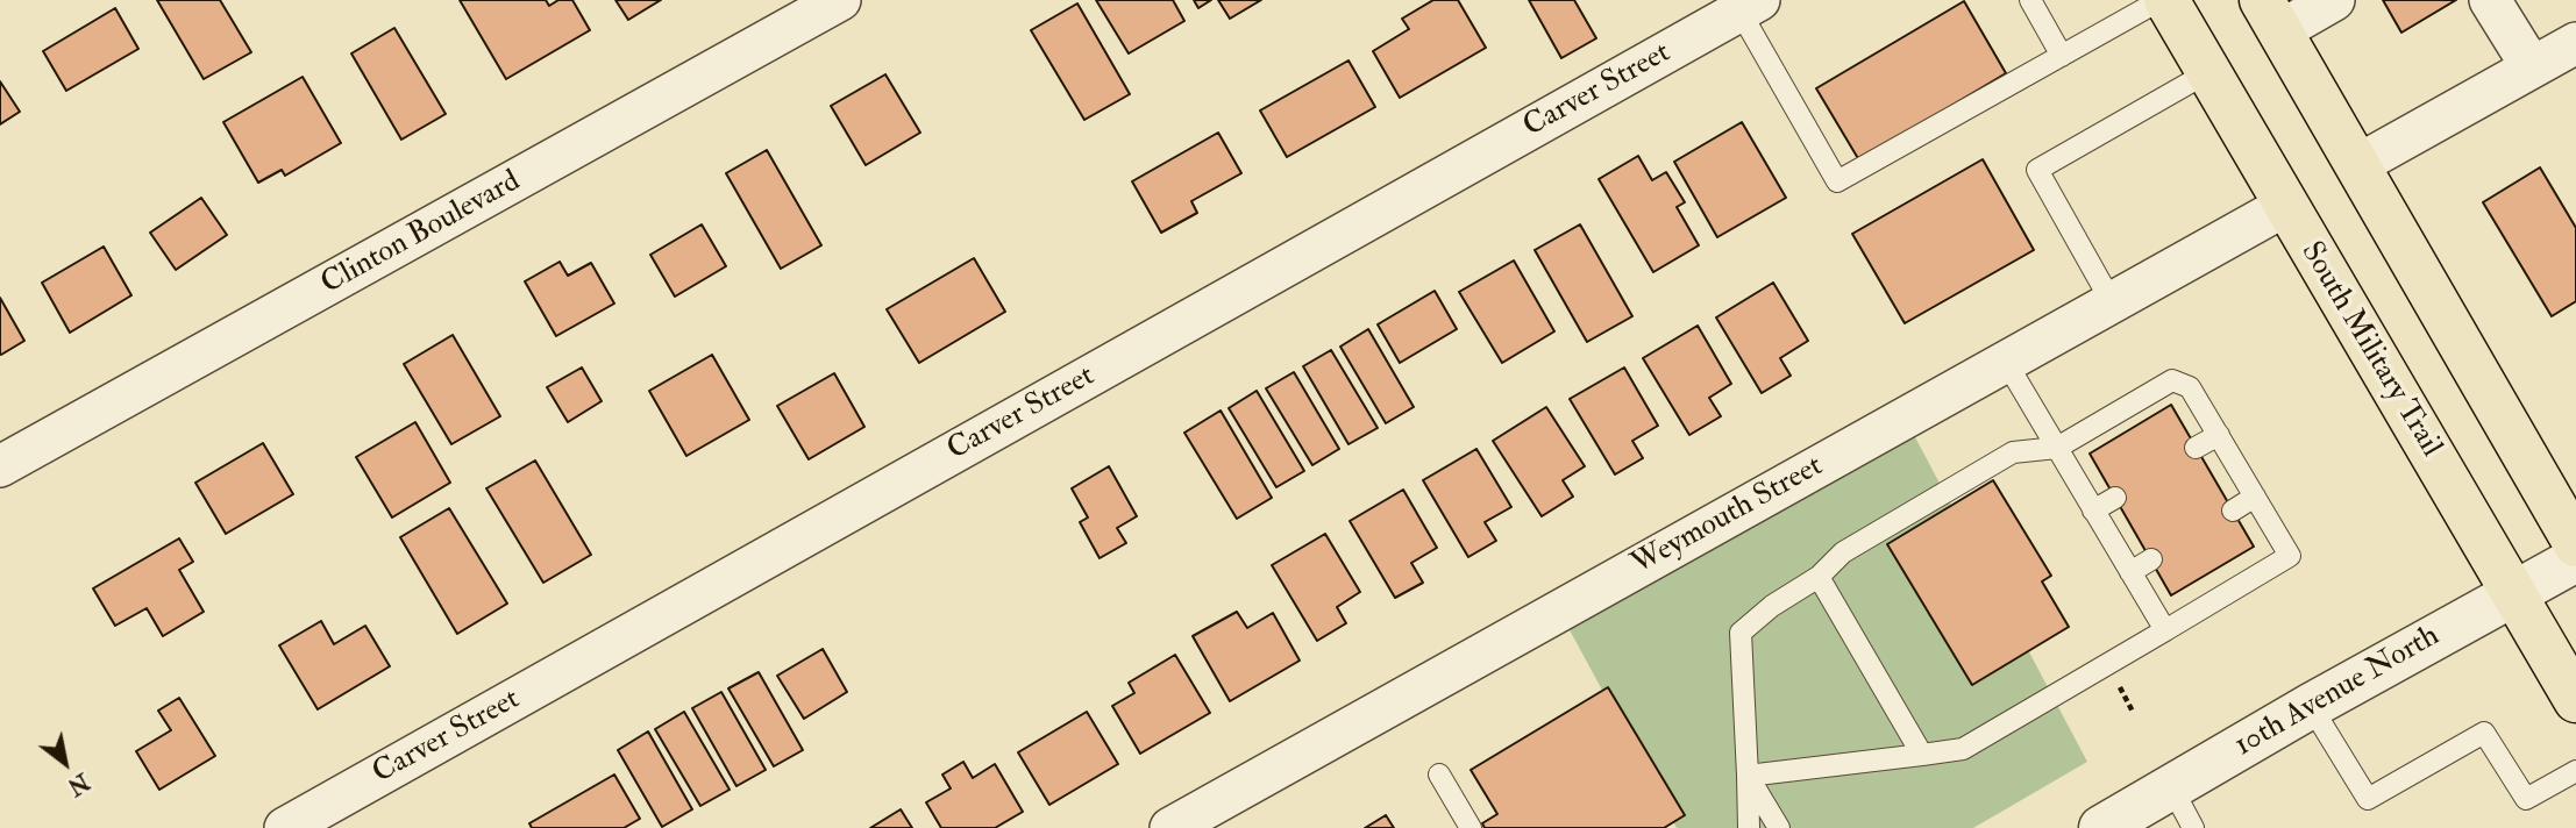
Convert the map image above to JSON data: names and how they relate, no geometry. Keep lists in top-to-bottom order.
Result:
{
  "streets": {
    "main road": ["South Military Trail"],
    "street": [
      "Carver Street",
      "Clinton Boulevard",
      "Weymouth Street",
      "10th Avenue North"
    ]
  },
  "crossings": [
    ["South Military Trail", "Weymouth Street"],
    ["South Military Trail", "10th Avenue North"]
  ],
  "north": "bottom right"
}
